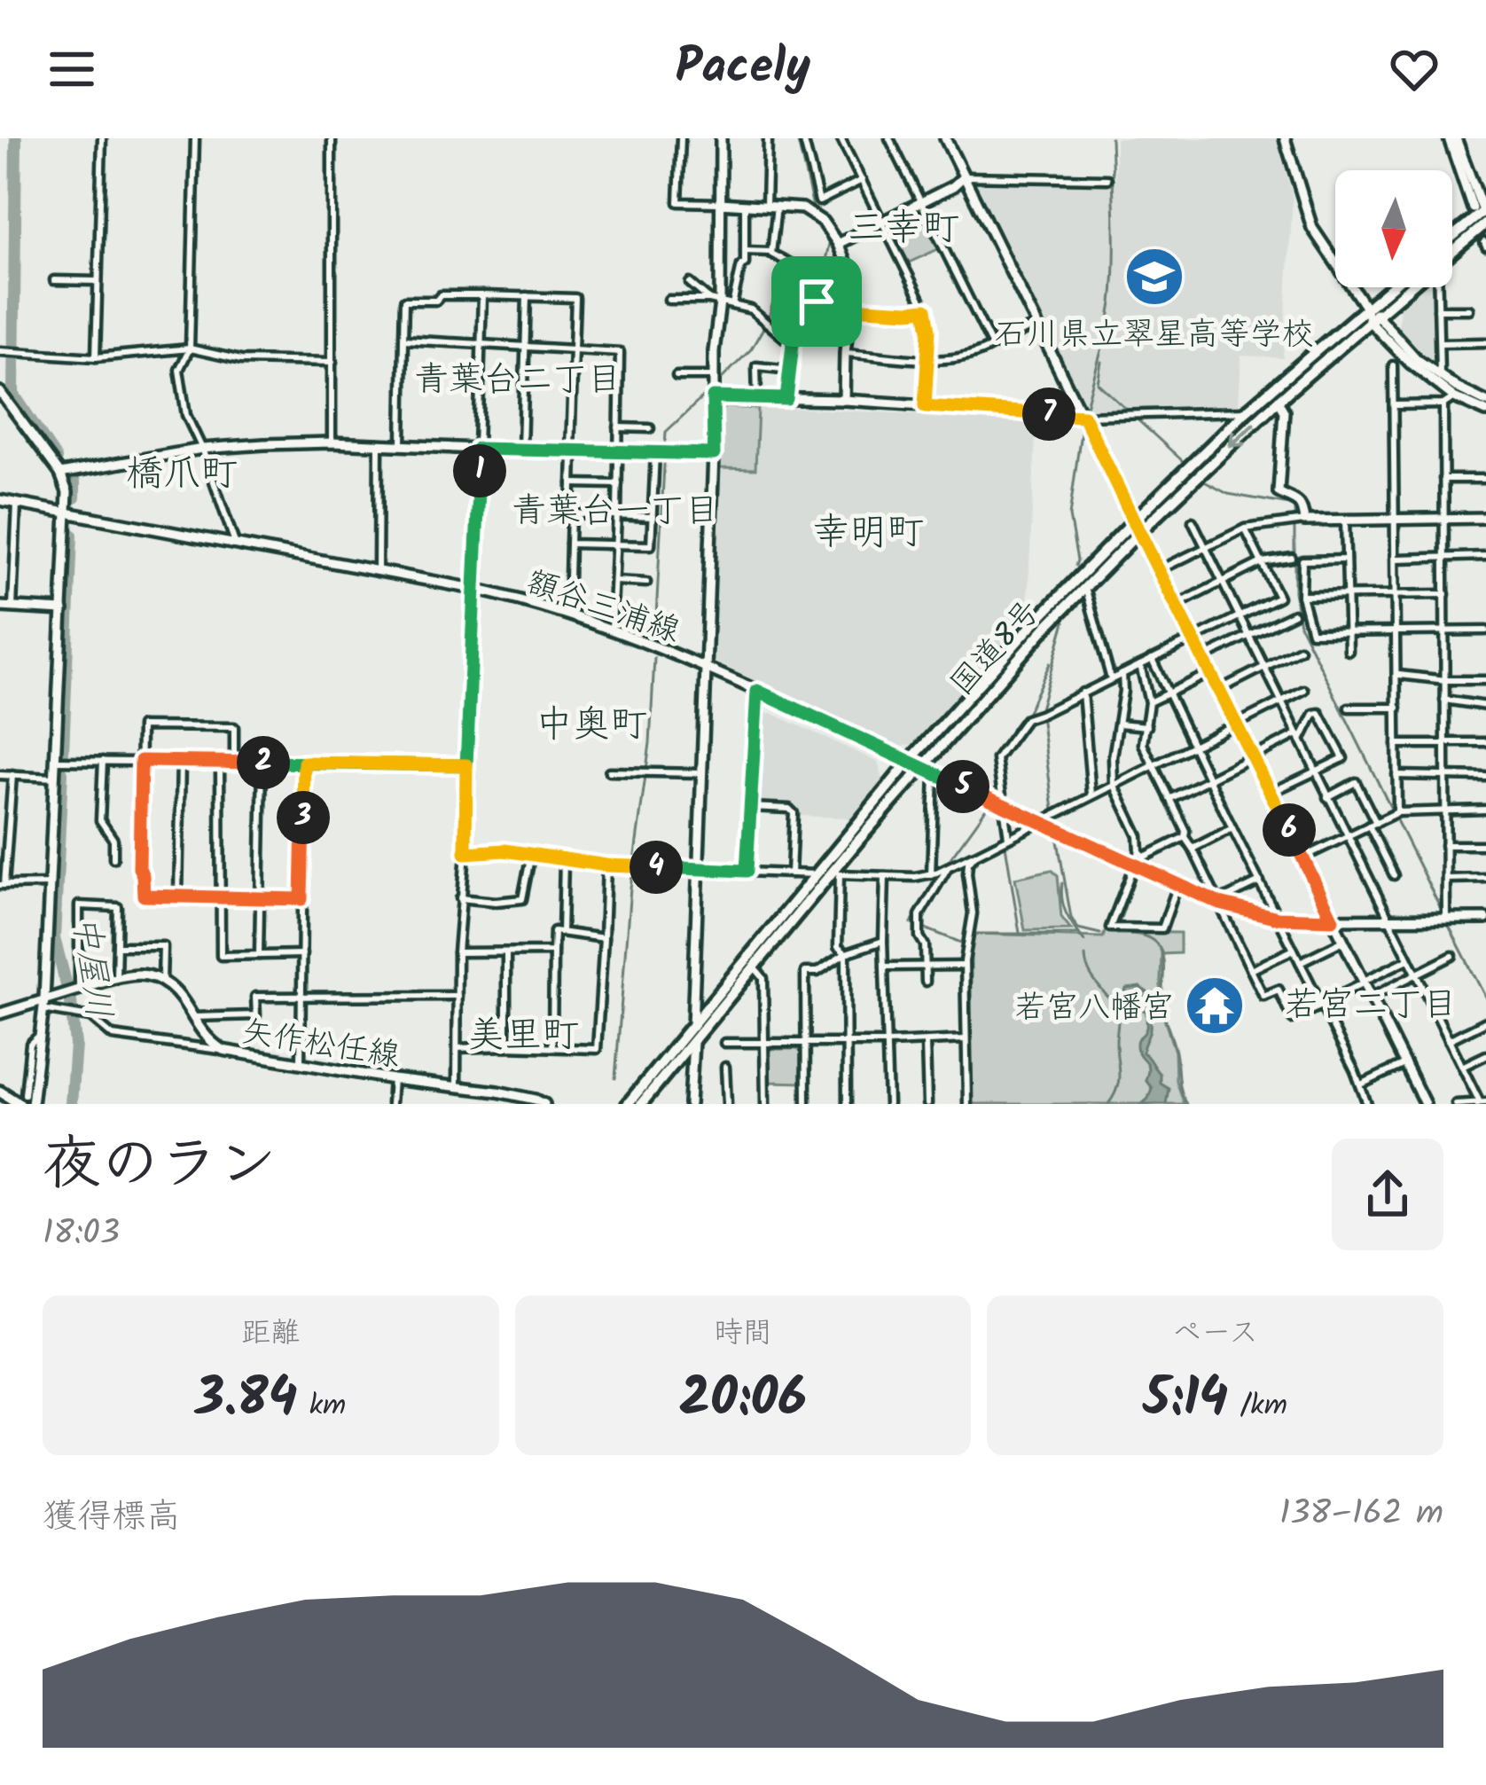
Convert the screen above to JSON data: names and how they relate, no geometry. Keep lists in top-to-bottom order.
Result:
{
  "streets": {
    "highway": ["国道8号"],
    "street": ["額谷三浦線", "矢作松任線"]
  },
  "crossings": [
    ["額谷三浦線", "国道8号"]
  ],
  "districts": [
    "三幸町",
    "青葉台二丁目",
    "橋爪町",
    "青葉台一丁目",
    "幸明町",
    "中奥町",
    "若宮二丁目",
    "美里町"
  ],
  "water": ["中屋川"],
  "places": {
    "school or university": ["石川県立翠星高等学校"],
    "temple": ["若宮八幡宮"]
  },
  "north": "bottom",
  "page": {
    "header": "Pacely",
    "pins": [
      "7",
      "1",
      "2",
      "5",
      "3",
      "6",
      "4"
    ],
    "heading": ["夜のラン", "18:03"],
    "stats": [
      ["距離", "3.84 km"],
      ["時間", "20:06"],
      ["ペース", "5:14 /km"]
    ],
    "chart": ["獲得標高", "138–162 m"]
  }
}
